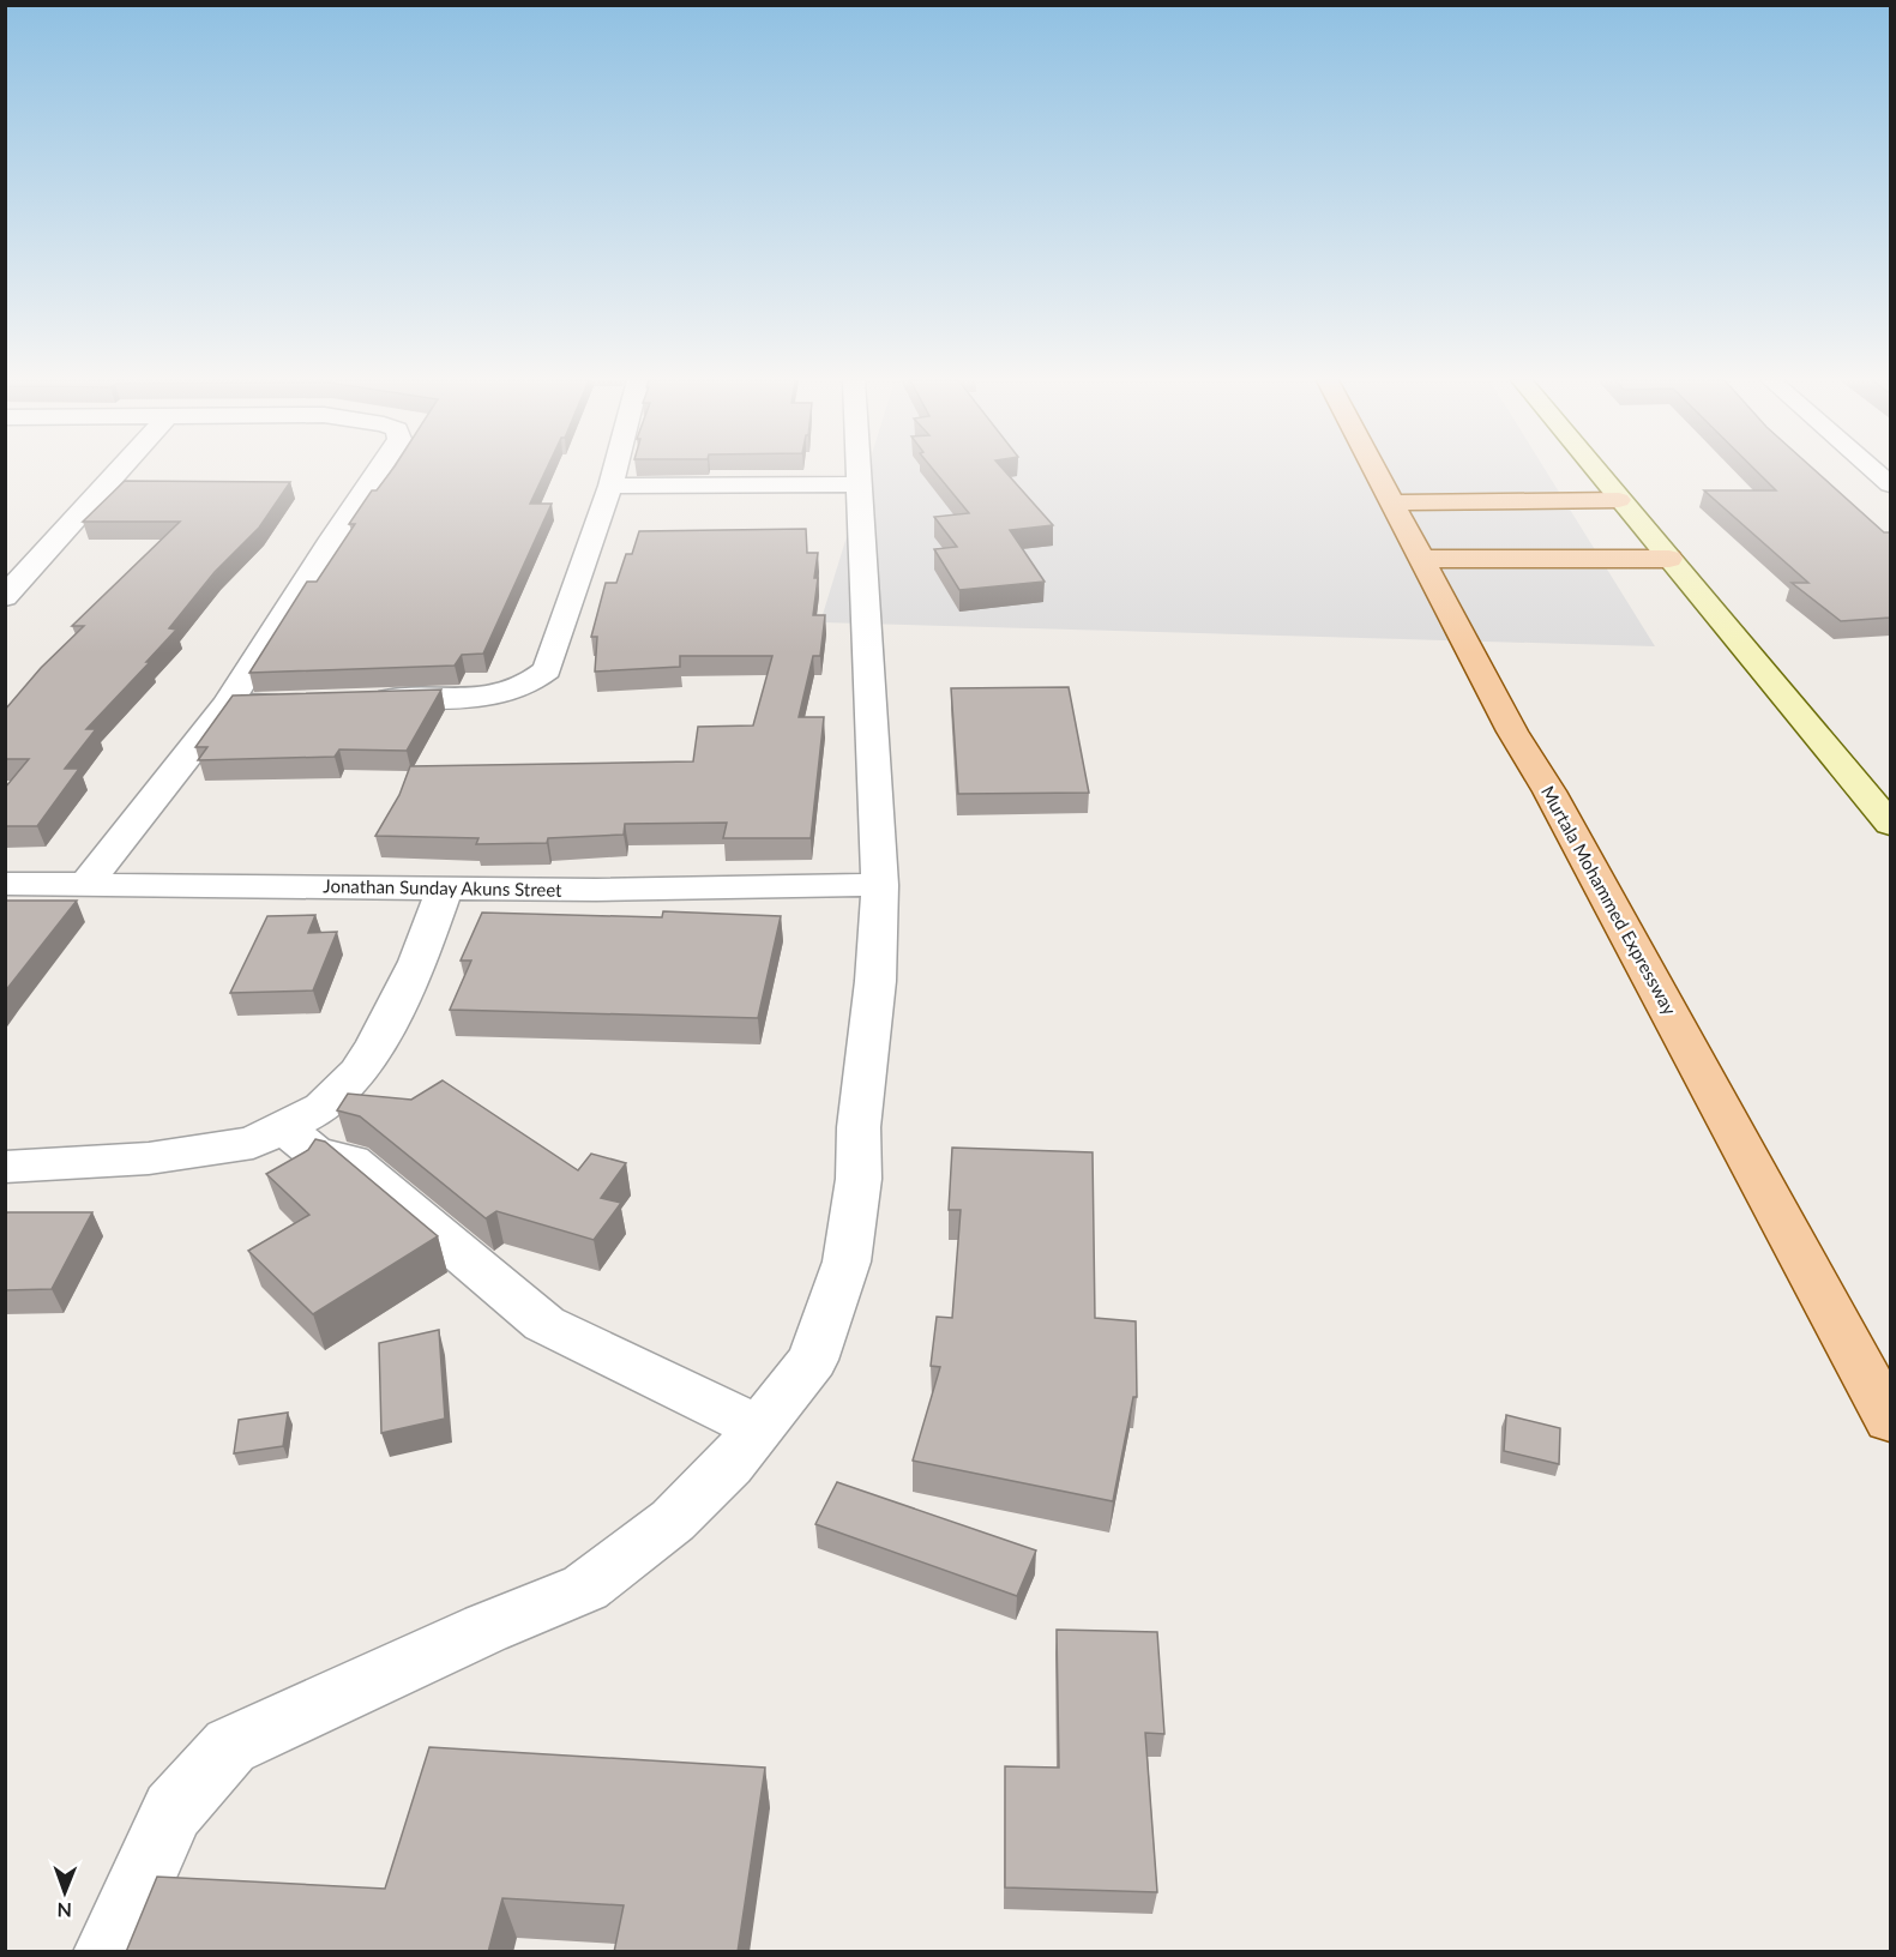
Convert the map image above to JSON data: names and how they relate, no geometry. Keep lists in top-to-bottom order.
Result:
{
  "streets": {
    "main road": ["Murtala Mohammed Expressway"],
    "street": ["Jonathan Sunday Akuns Street"]
  },
  "north": "bottom"
}
